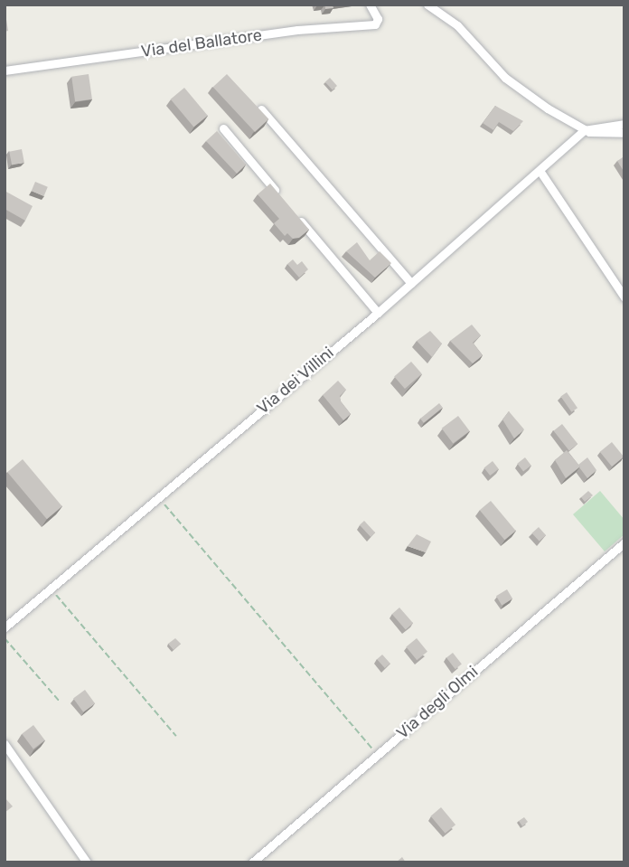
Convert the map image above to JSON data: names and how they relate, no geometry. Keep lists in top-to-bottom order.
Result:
{
  "streets": {
    "street": ["Via del Ballatore", "Via dei Villini", "Via degli Olmi"]
  }
}
